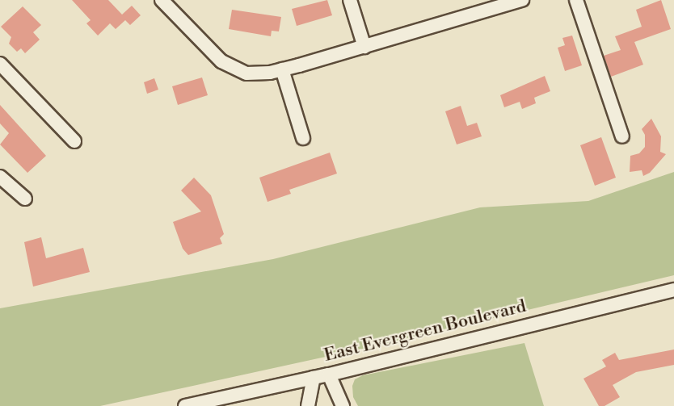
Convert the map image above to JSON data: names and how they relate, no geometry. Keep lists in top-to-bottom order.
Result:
{
  "streets": {
    "street": ["East Evergreen Boulevard"]
  }
}
